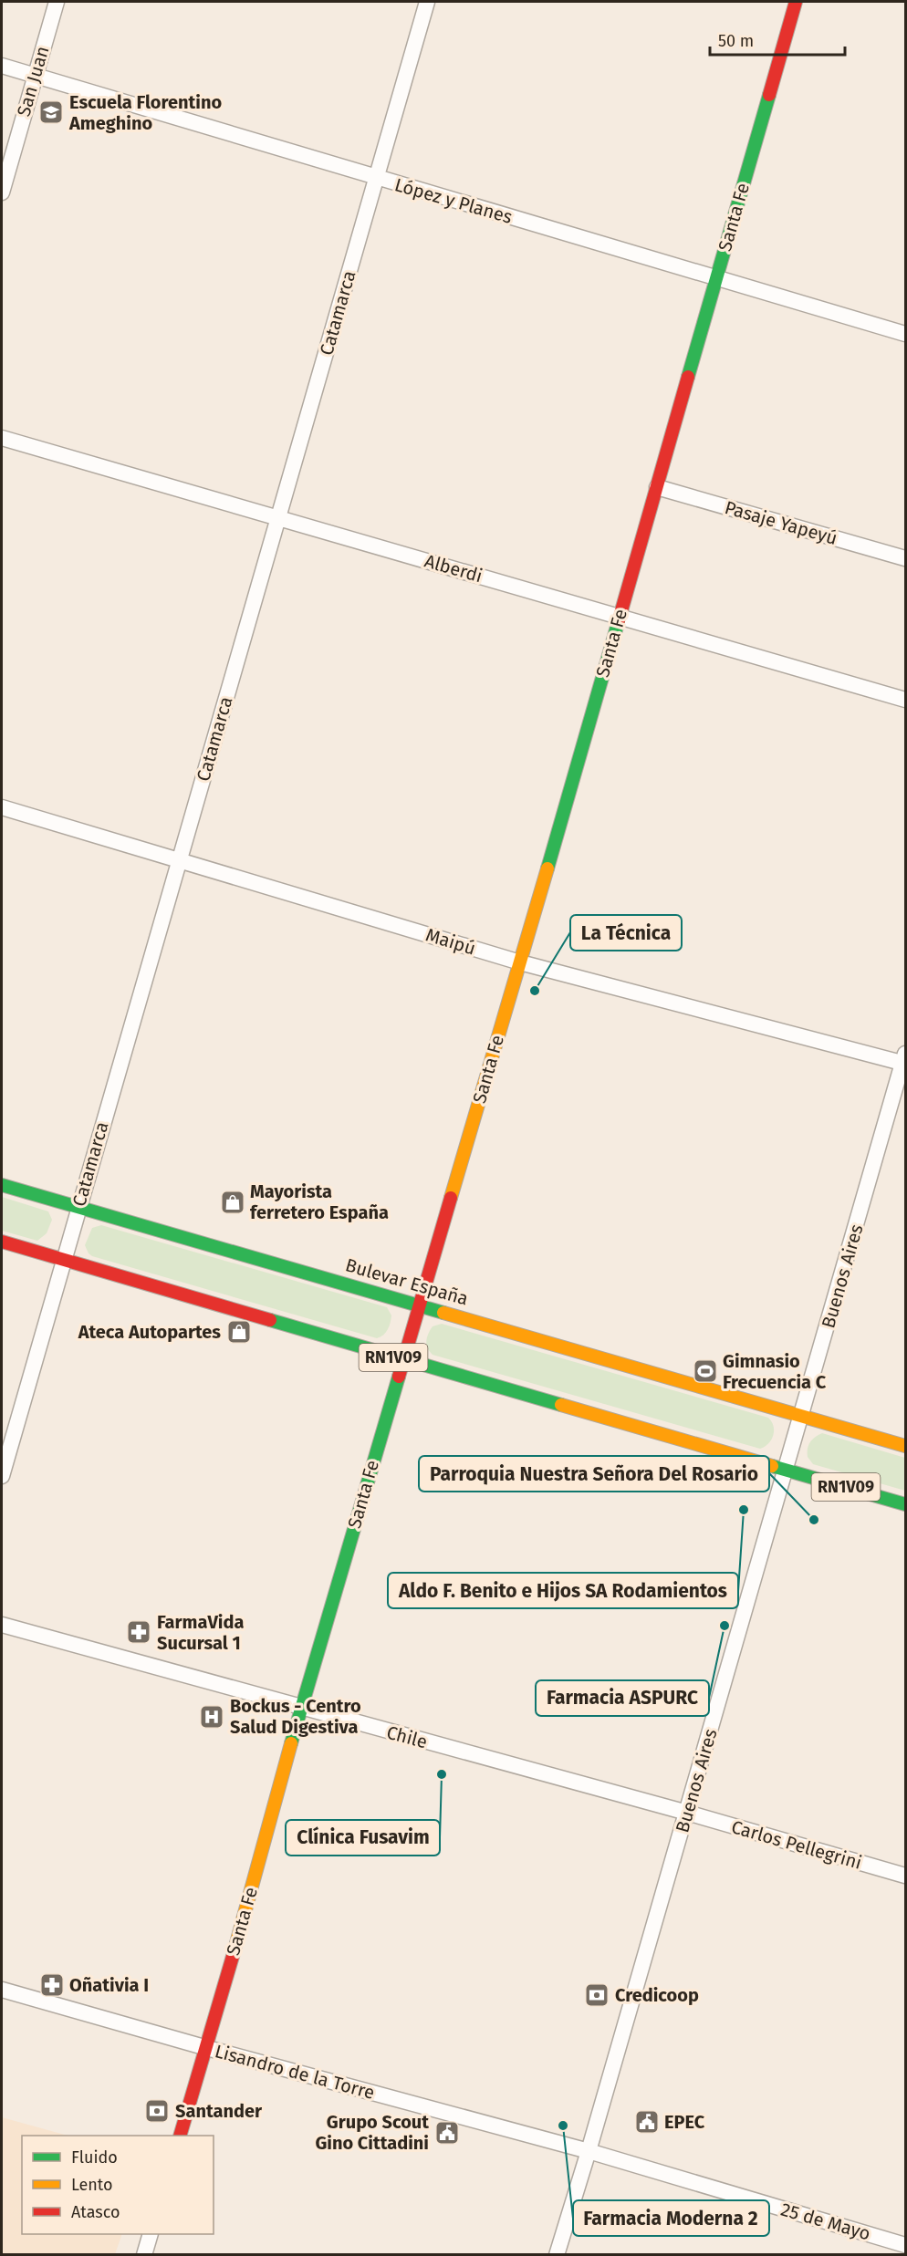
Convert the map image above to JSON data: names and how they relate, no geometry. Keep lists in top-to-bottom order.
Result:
{
  "streets": {
    "street": [
      "San Juan",
      "López y Planes",
      "Santa Fe",
      "Catamarca",
      "Pasaje Yapeyú",
      "Alberdi",
      "Maipú",
      "Buenos Aires",
      "Bulevar España",
      "RN1V09",
      "Chile",
      "Carlos Pellegrini",
      "Lisandro de la Torre",
      "25 de Mayo"
    ]
  },
  "crossings": [
    ["San Juan", "López y Planes"],
    ["López y Planes", "Santa Fe"],
    ["López y Planes", "Catamarca"],
    ["Santa Fe", "Pasaje Yapeyú"],
    ["Santa Fe", "Alberdi"],
    ["Santa Fe", "Maipú"],
    ["Santa Fe", "Bulevar España"],
    ["Santa Fe", "RN1V09"],
    ["Santa Fe", "Chile"],
    ["Santa Fe", "Lisandro de la Torre"],
    ["Catamarca", "Alberdi"],
    ["Catamarca", "Maipú"],
    ["Catamarca", "Bulevar España"],
    ["Catamarca", "RN1V09"],
    ["Maipú", "Buenos Aires"],
    ["Buenos Aires", "Bulevar España"],
    ["Buenos Aires", "RN1V09"],
    ["Buenos Aires", "Chile"],
    ["Buenos Aires", "Carlos Pellegrini"],
    ["Buenos Aires", "Lisandro de la Torre"],
    ["Buenos Aires", "25 de Mayo"],
    ["Chile", "Carlos Pellegrini"],
    ["Lisandro de la Torre", "25 de Mayo"]
  ],
  "places": {
    "school or university": ["Escuela Florentino Ameghino"],
    "other": [
      "La Técnica",
      "Aldo F. Benito e Hijos SA Rodamientos",
      "Parroquia Nuestra Señora Del Rosario",
      "Farmacia ASPURC",
      "Clínica Fusavim",
      "Farmacia Moderna 2"
    ],
    "shop": ["Mayorista ferretero España", "Ateca Autopartes"],
    "sports": ["Gimnasio Frecuencia C"],
    "pharmacy": ["FarmaVida Sucursal 1", "Oñativia I"],
    "hospital": ["Bockus - Centro Salud Digestiva"],
    "bank": ["Credicoop", "Santander"],
    "public building": ["EPEC", "Grupo Scout Gino Cittadini"]
  },
  "legend": ["Fluido", "Lento", "Atasco"],
  "scale_bar": "50 m"
}
